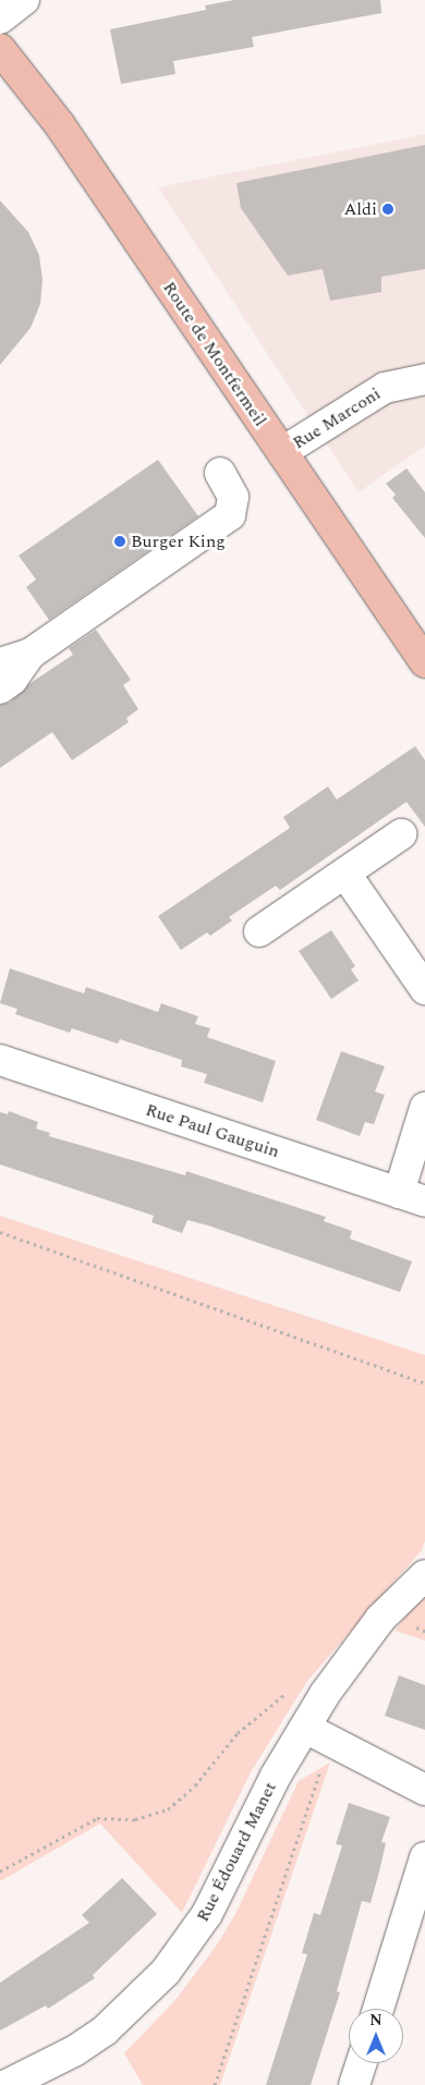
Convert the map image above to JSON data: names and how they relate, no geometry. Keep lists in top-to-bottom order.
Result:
{
  "streets": {
    "main road": ["Route de Montfermeil"],
    "street": ["Rue Marconi", "Rue Paul Gauguin", "Rue Édouard Manet"]
  },
  "crossings": [
    ["Route de Montfermeil", "Rue Marconi"]
  ],
  "places": ["Aldi", "Burger King"],
  "north": "top"
}
